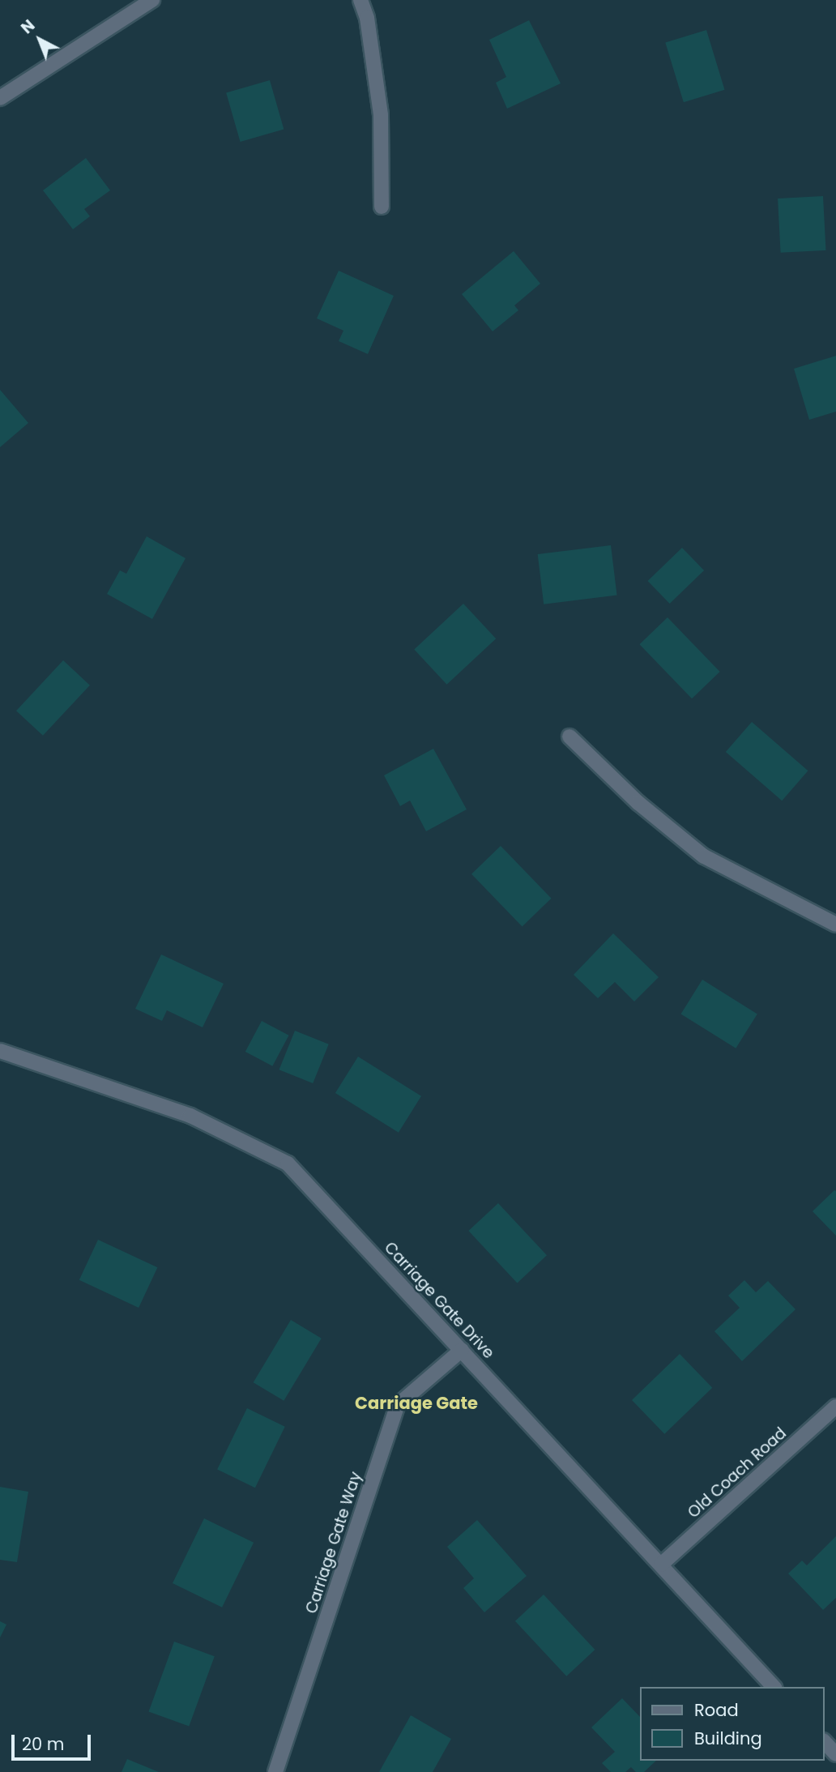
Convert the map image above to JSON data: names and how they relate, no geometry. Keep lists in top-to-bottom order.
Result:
{
  "streets": {
    "street": ["Carriage Gate Drive", "Old Coach Road", "Carriage Gate Way"]
  },
  "crossings": [
    ["Carriage Gate Drive", "Old Coach Road"],
    ["Carriage Gate Drive", "Carriage Gate Way"]
  ],
  "districts": ["Carriage Gate"],
  "legend": ["Road", "Building"],
  "scale_bar": "20 m",
  "north": "top left"
}
